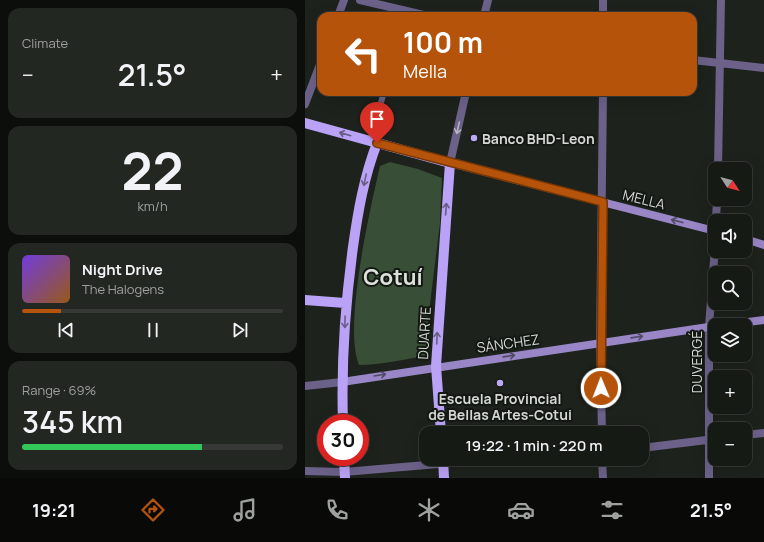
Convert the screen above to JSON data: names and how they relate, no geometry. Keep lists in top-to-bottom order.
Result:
{
  "streets": {
    "main road": ["MELLA", "DUARTE", "SÁNCHEZ"],
    "street": ["DUVERGÉ"]
  },
  "crossings": [
    ["MELLA", "DUARTE"],
    ["DUARTE", "SÁNCHEZ"]
  ],
  "one_way": ["MELLA", "SÁNCHEZ"],
  "districts": ["Cotuí"],
  "places": ["Banco BHD-Leon", "Escuela Provincial de Bellas Artes-Cotui"],
  "north": "bottom right",
  "page": {
    "tile": [
      "Climate",
      ["22", "km/h"],
      ["Range · 69%", "345 km"]
    ],
    "turn": ["100 m", "Mella"],
    "heat": ["−", "21.5°", "+"],
    "map_buttons": ["+", "−"],
    "song": ["Night Drive", "The Halogens"],
    "limit": "30",
    "trip": "19:22 · 1 min · 220 m",
    "tabs": ["19:21", "21.5°"]
  }
}
